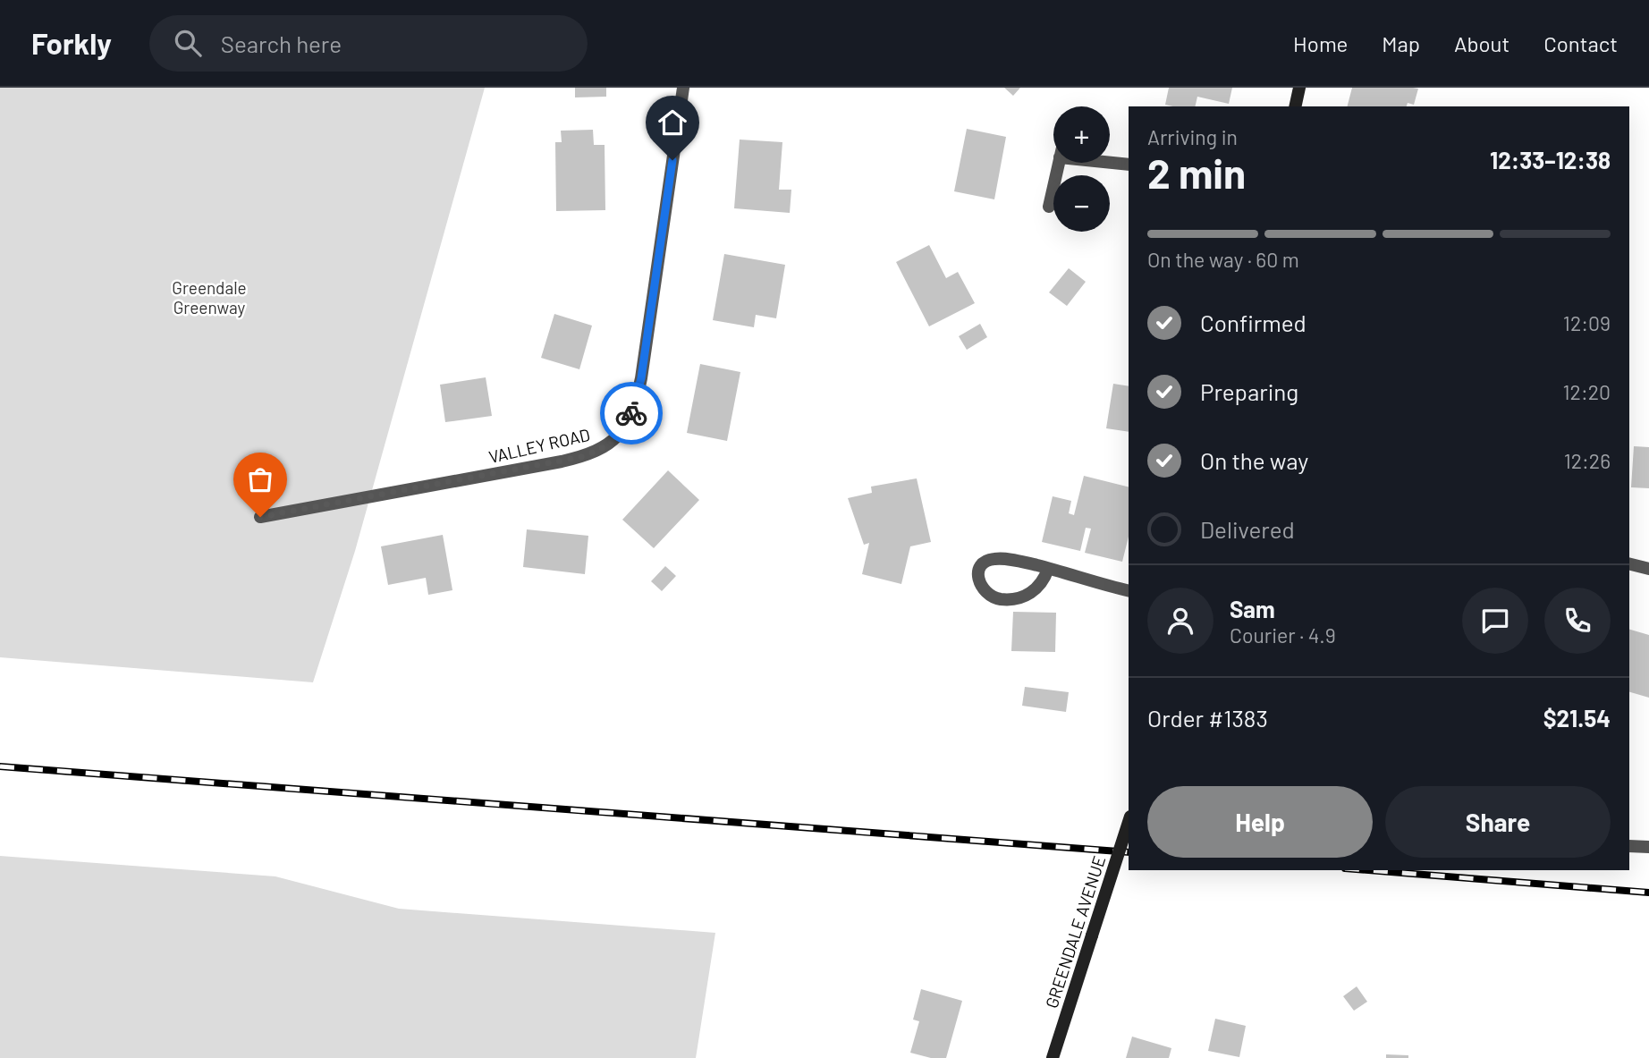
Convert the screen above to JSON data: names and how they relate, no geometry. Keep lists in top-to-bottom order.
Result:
{
  "streets": {
    "main road": ["GREENDALE AVENUE"],
    "street": ["VALLEY ROAD"]
  },
  "parks": ["Greendale Greenway"],
  "page": {
    "header": "Forkly",
    "search": "Search here",
    "nav": [
      "Home",
      "Map",
      "About",
      "Contact"
    ],
    "map_buttons": ["+", "−"],
    "heading": ["2 min", "Arriving in", "12:33–12:38"],
    "panel": [
      "Sam",
      "Courier · 4.9",
      "Order #1383",
      "$21.54"
    ],
    "bar": "On the way · 60 m",
    "list": [
      ["Confirmed", "12:09"],
      ["Preparing", "12:20"],
      ["On the way", "12:26"],
      "Delivered"
    ],
    "buttons": ["Help", "Share"]
  }
}
